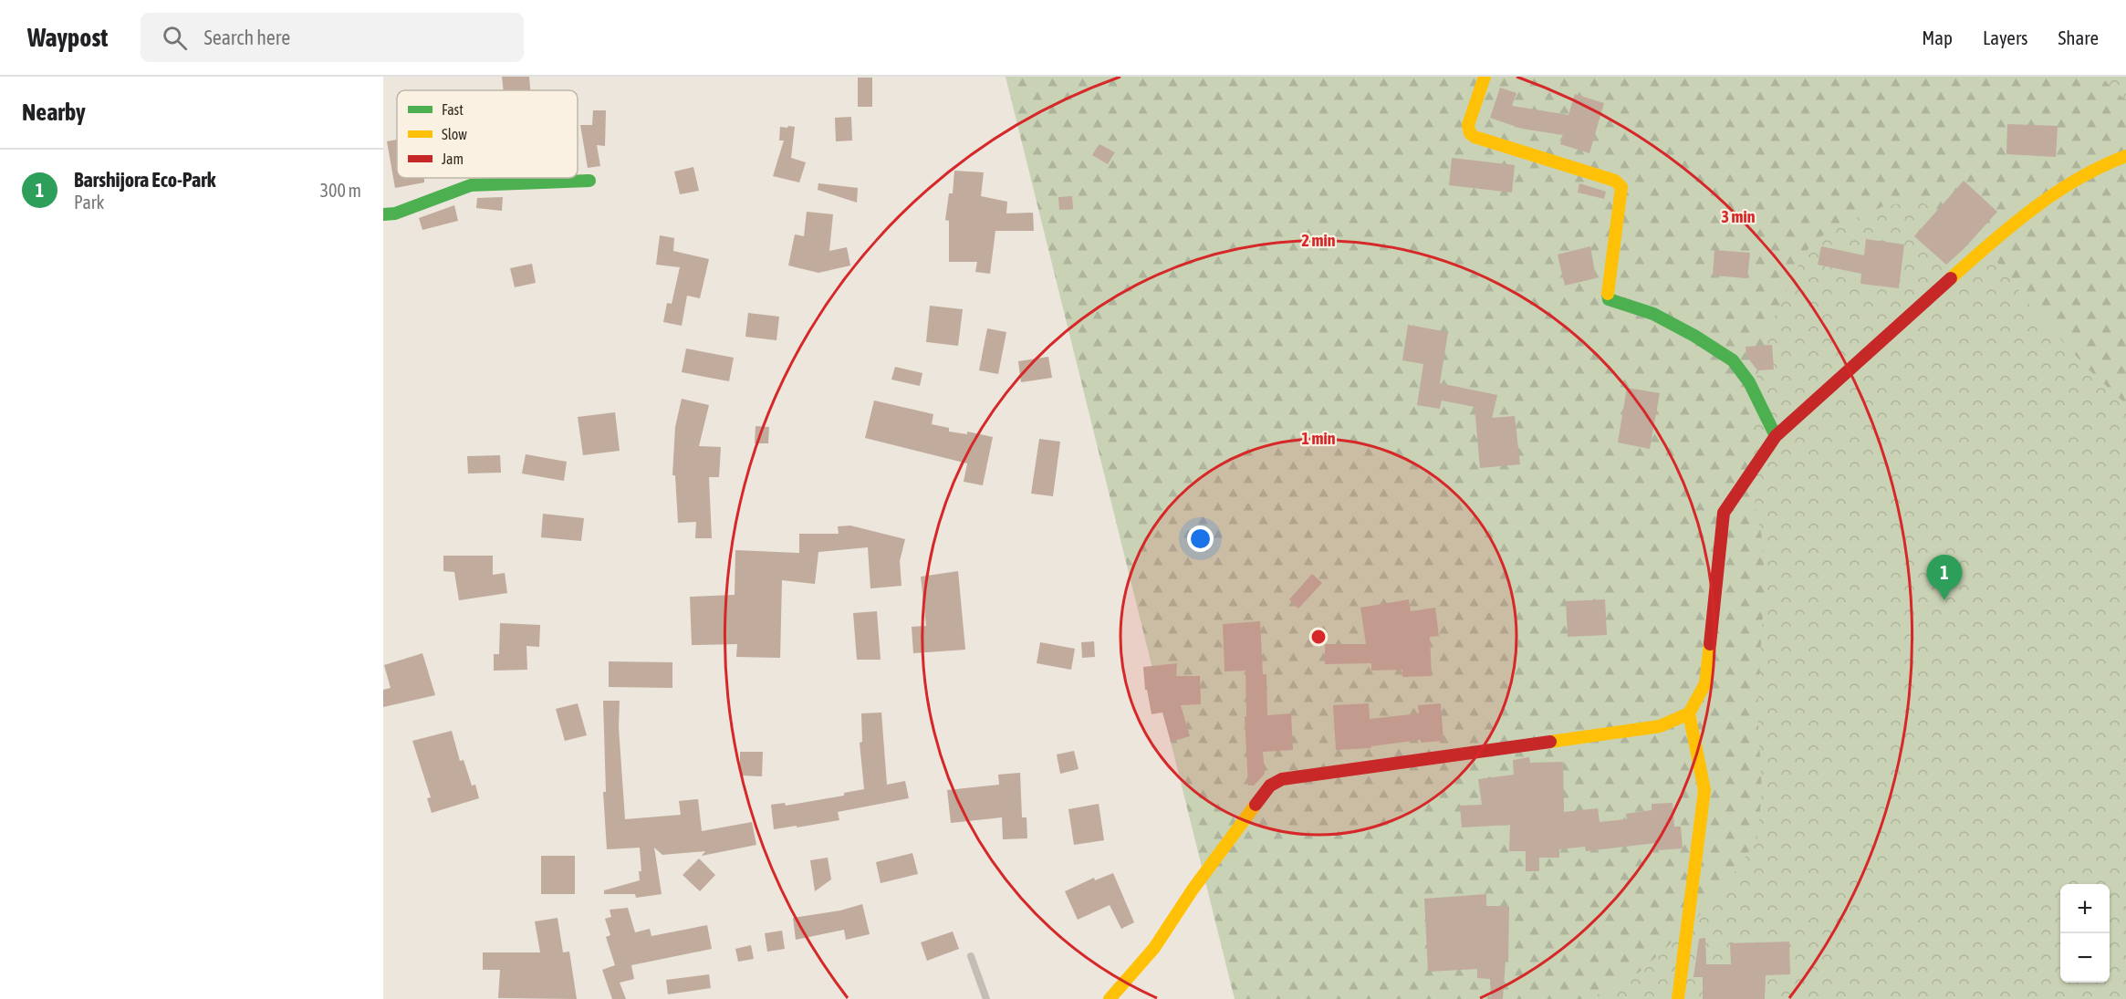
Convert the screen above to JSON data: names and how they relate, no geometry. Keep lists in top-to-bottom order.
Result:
{
  "legend": ["Fast", "Slow", "Jam"],
  "page": {
    "header": "Waypost",
    "search": "Search here",
    "nav": ["Map", "Layers", "Share"],
    "heading": "Nearby",
    "list": [
      {
        "mark": "1",
        "name": "Barshijora Eco-Park",
        "note": "Park",
        "value": "300 m"
      }
    ],
    "pins": "1",
    "map_buttons": ["+", "−"]
  },
  "rings": ["3 min", "2 min", "1 min"]
}
